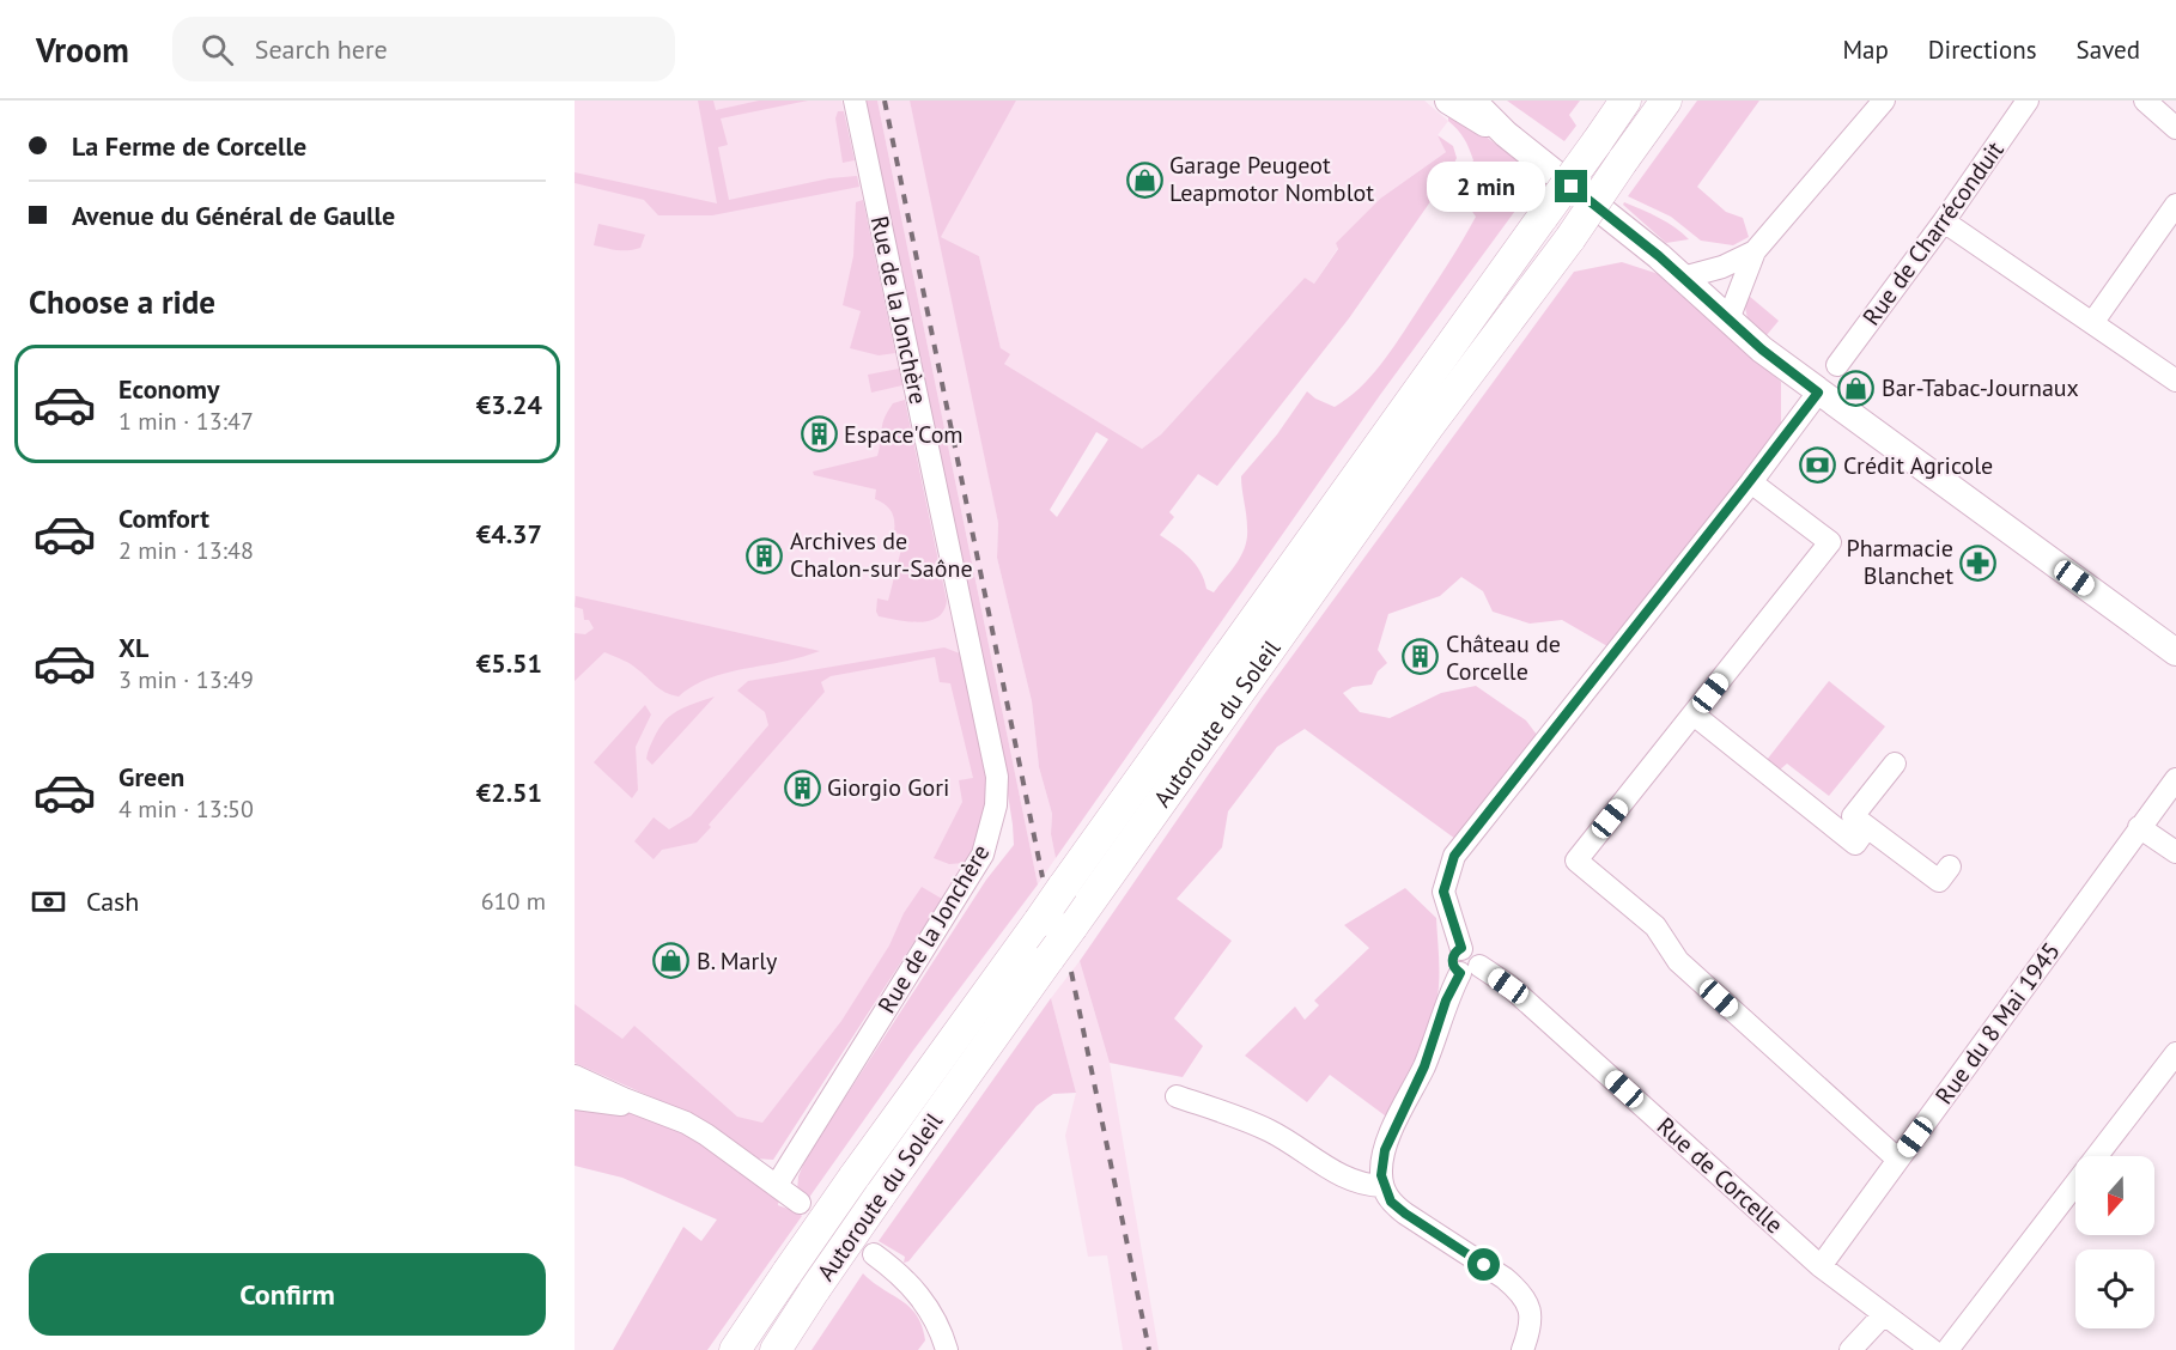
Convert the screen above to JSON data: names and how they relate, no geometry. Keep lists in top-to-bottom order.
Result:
{
  "streets": {
    "highway": ["Autoroute du Soleil"],
    "street": [
      "Rue de Charréconduit",
      "Rue de la Jonchère",
      "Rue du 8 Mai 1945",
      "Rue de Corcelle"
    ]
  },
  "crossings": [
    ["Rue du 8 Mai 1945", "Rue de Corcelle"]
  ],
  "places": {
    "shop": ["Garage Peugeot Leapmotor Nomblot", "Bar-Tabac-Journaux", "B. Marly"],
    "building": [
      "Espace'Com",
      "Archives de Chalon-sur-Saône",
      "Château de Corcelle",
      "Giorgio Gori"
    ],
    "bank": ["Crédit Agricole"],
    "pharmacy": ["Pharmacie Blanchet"]
  },
  "north": "bottom",
  "page": {
    "header": "Vroom",
    "search": "Search here",
    "nav": ["Map", "Directions", "Saved"],
    "banner": ["La Ferme de Corcelle", "Avenue du Général de Gaulle"],
    "bubble": "2 min",
    "heading": "Choose a ride",
    "list": [
      {
        "name": "Economy",
        "note": "1 min · 13:47",
        "value": "€3.24"
      },
      {
        "name": "Comfort",
        "note": "2 min · 13:48",
        "value": "€4.37"
      },
      {
        "name": "XL",
        "note": "3 min · 13:49",
        "value": "€5.51"
      },
      {
        "name": "Green",
        "note": "4 min · 13:50",
        "value": "€2.51"
      }
    ],
    "pay": ["Cash", "610 m"],
    "buttons": "Confirm"
  }
}
